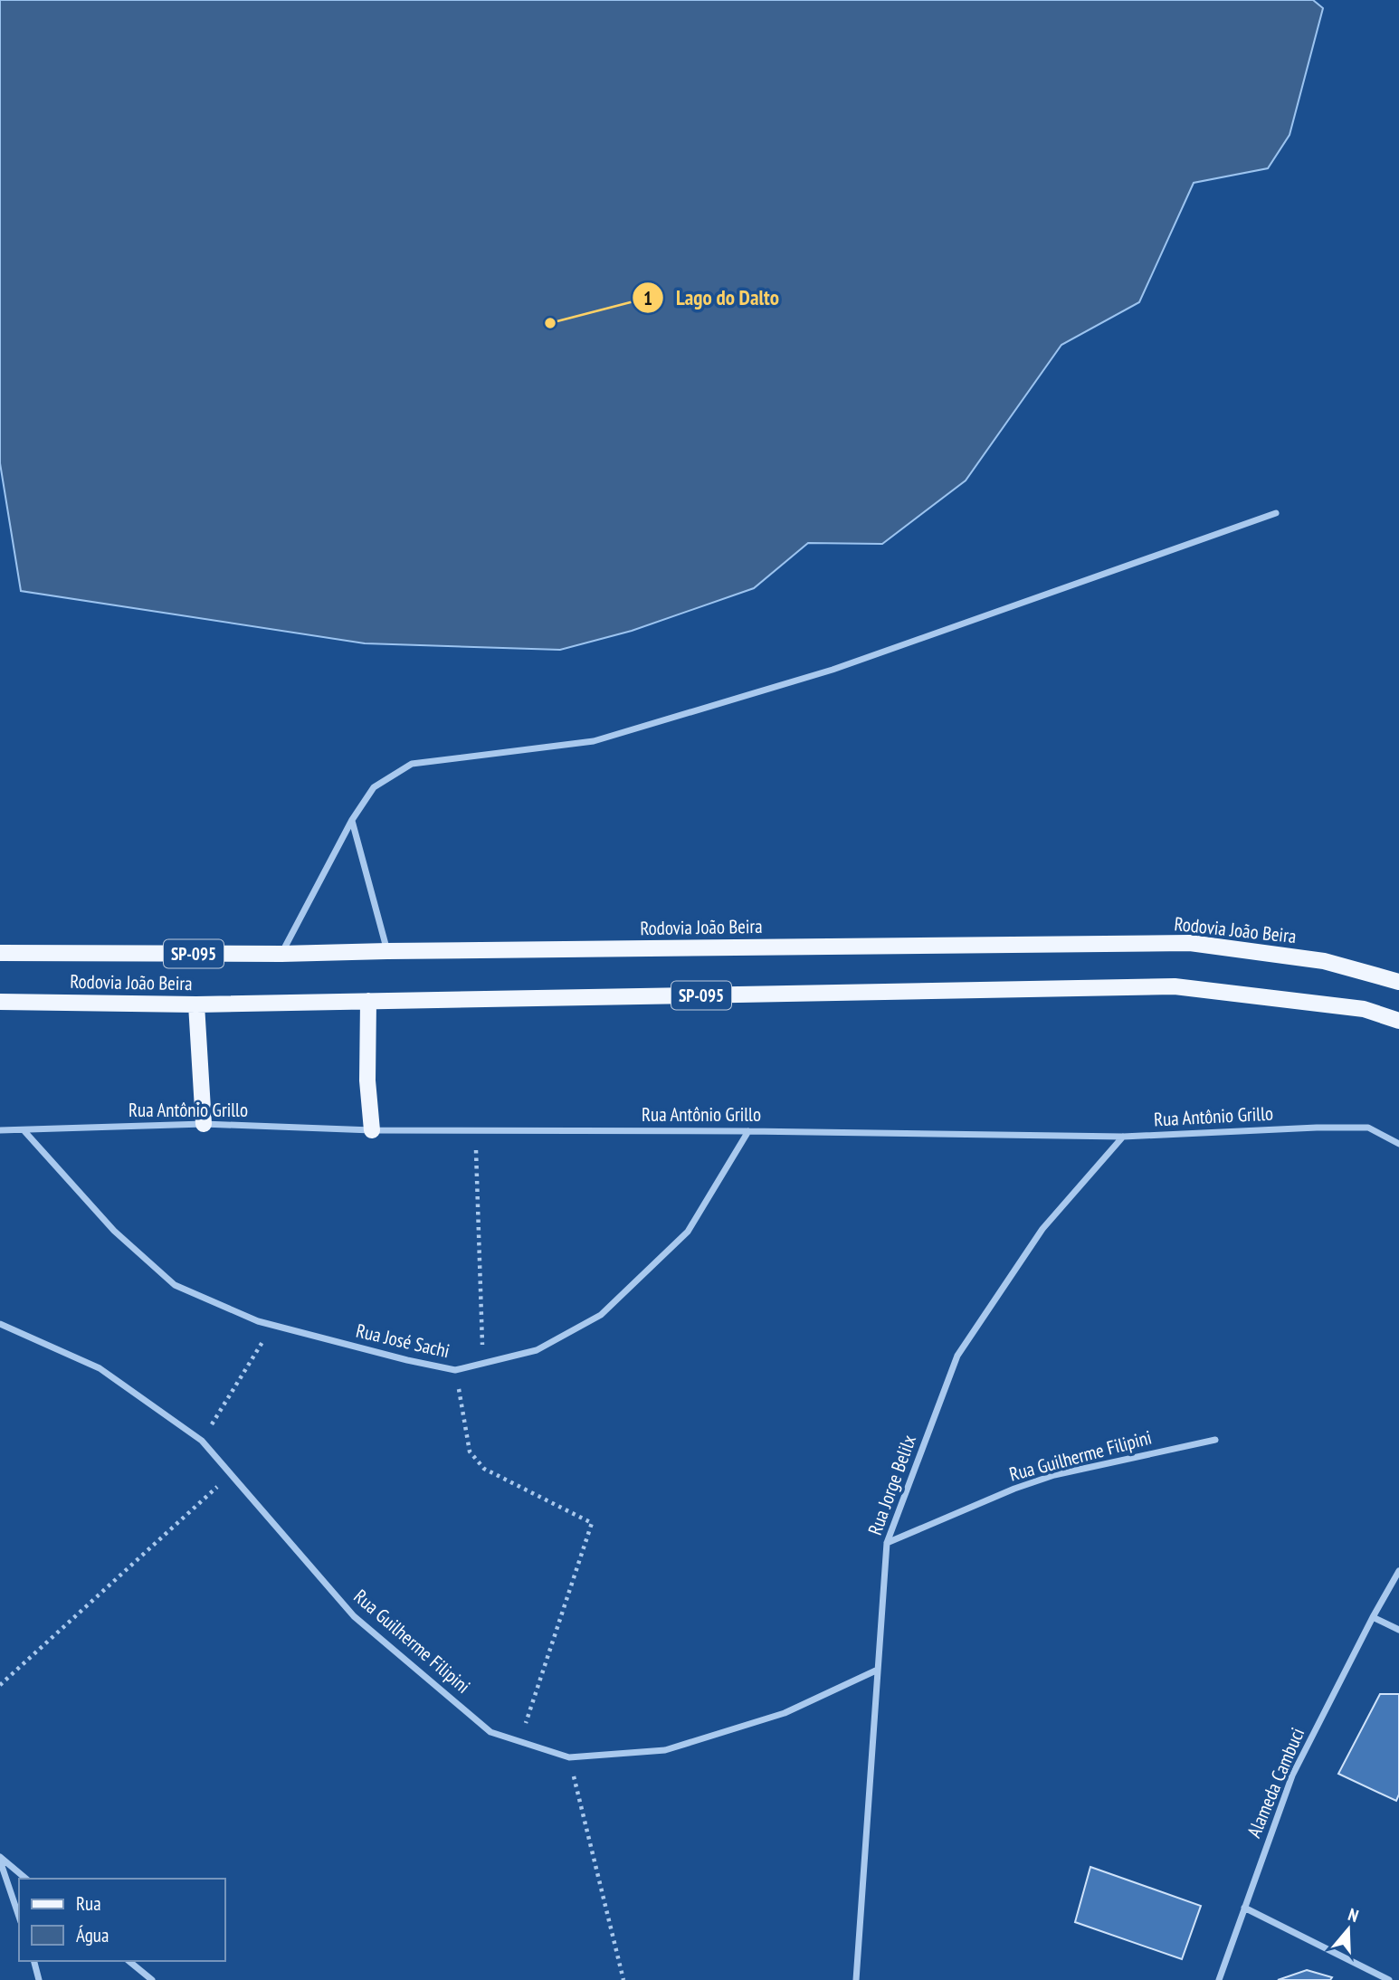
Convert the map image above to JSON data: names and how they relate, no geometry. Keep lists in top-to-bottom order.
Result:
{
  "streets": {
    "main road": ["Rodovia João Beira", "SP-095"],
    "street": [
      "Rua Antônio Grillo",
      "Rua José Sachi",
      "Rua Guilherme Filipini",
      "Rua Jorge Belilx",
      "Alameda Cambuci"
    ]
  },
  "crossings": [
    ["Rua Antônio Grillo", "Rua José Sachi"],
    ["Rua Antônio Grillo", "Rua Jorge Belilx"],
    ["Rua Guilherme Filipini", "Rua Jorge Belilx"]
  ],
  "places": ["Lago do Dalto"],
  "legend": ["Rua", "Água"],
  "north": "top"
}
